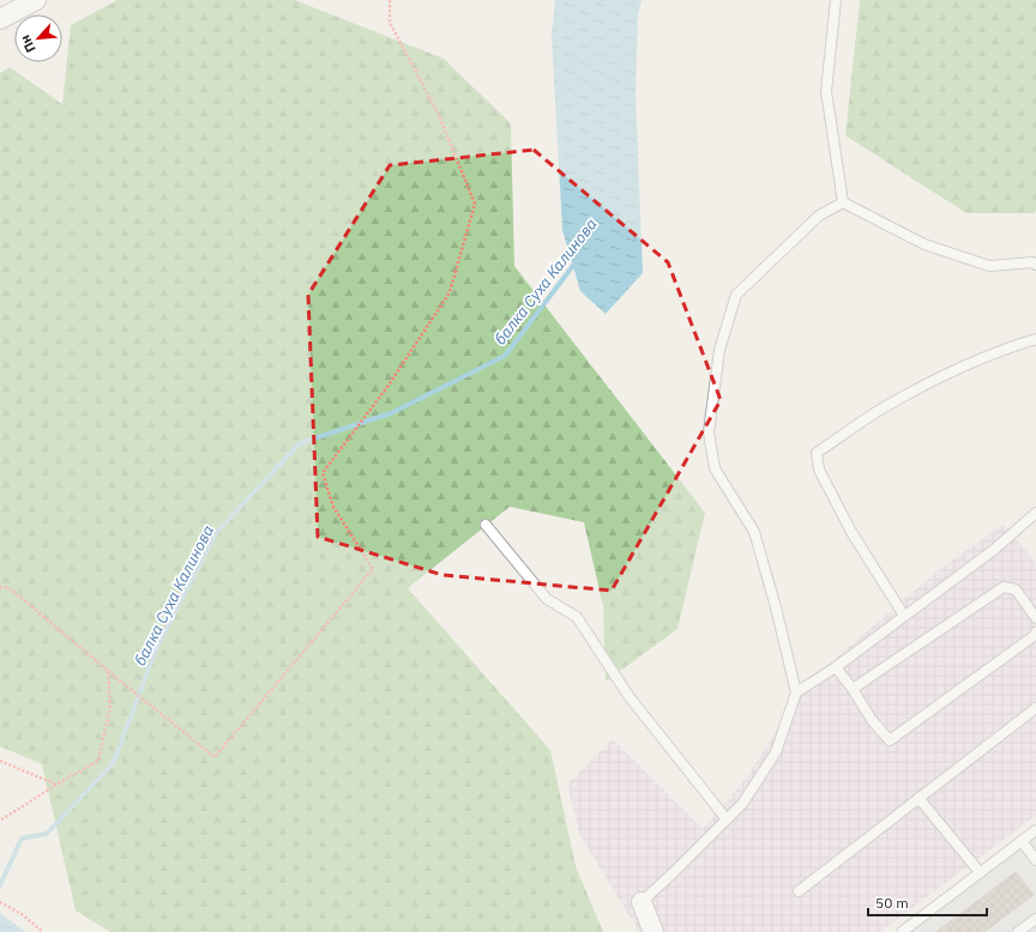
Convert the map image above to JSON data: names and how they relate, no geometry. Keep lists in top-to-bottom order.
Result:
{
  "water": ["балка Суха Калинова"],
  "scale_bar": "50 m",
  "north": "bottom left"
}
